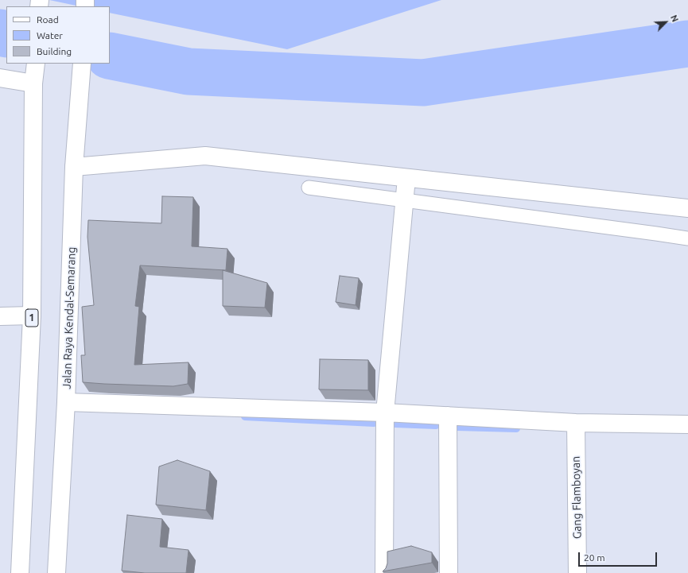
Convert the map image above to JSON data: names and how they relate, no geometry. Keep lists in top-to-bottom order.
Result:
{
  "streets": {
    "main road": ["1", "Jalan Raya Kendal-Semarang", "Gang Flamboyan"]
  },
  "legend": ["Road", "Water", "Building"],
  "scale_bar": "20 m",
  "north": "top right"
}
